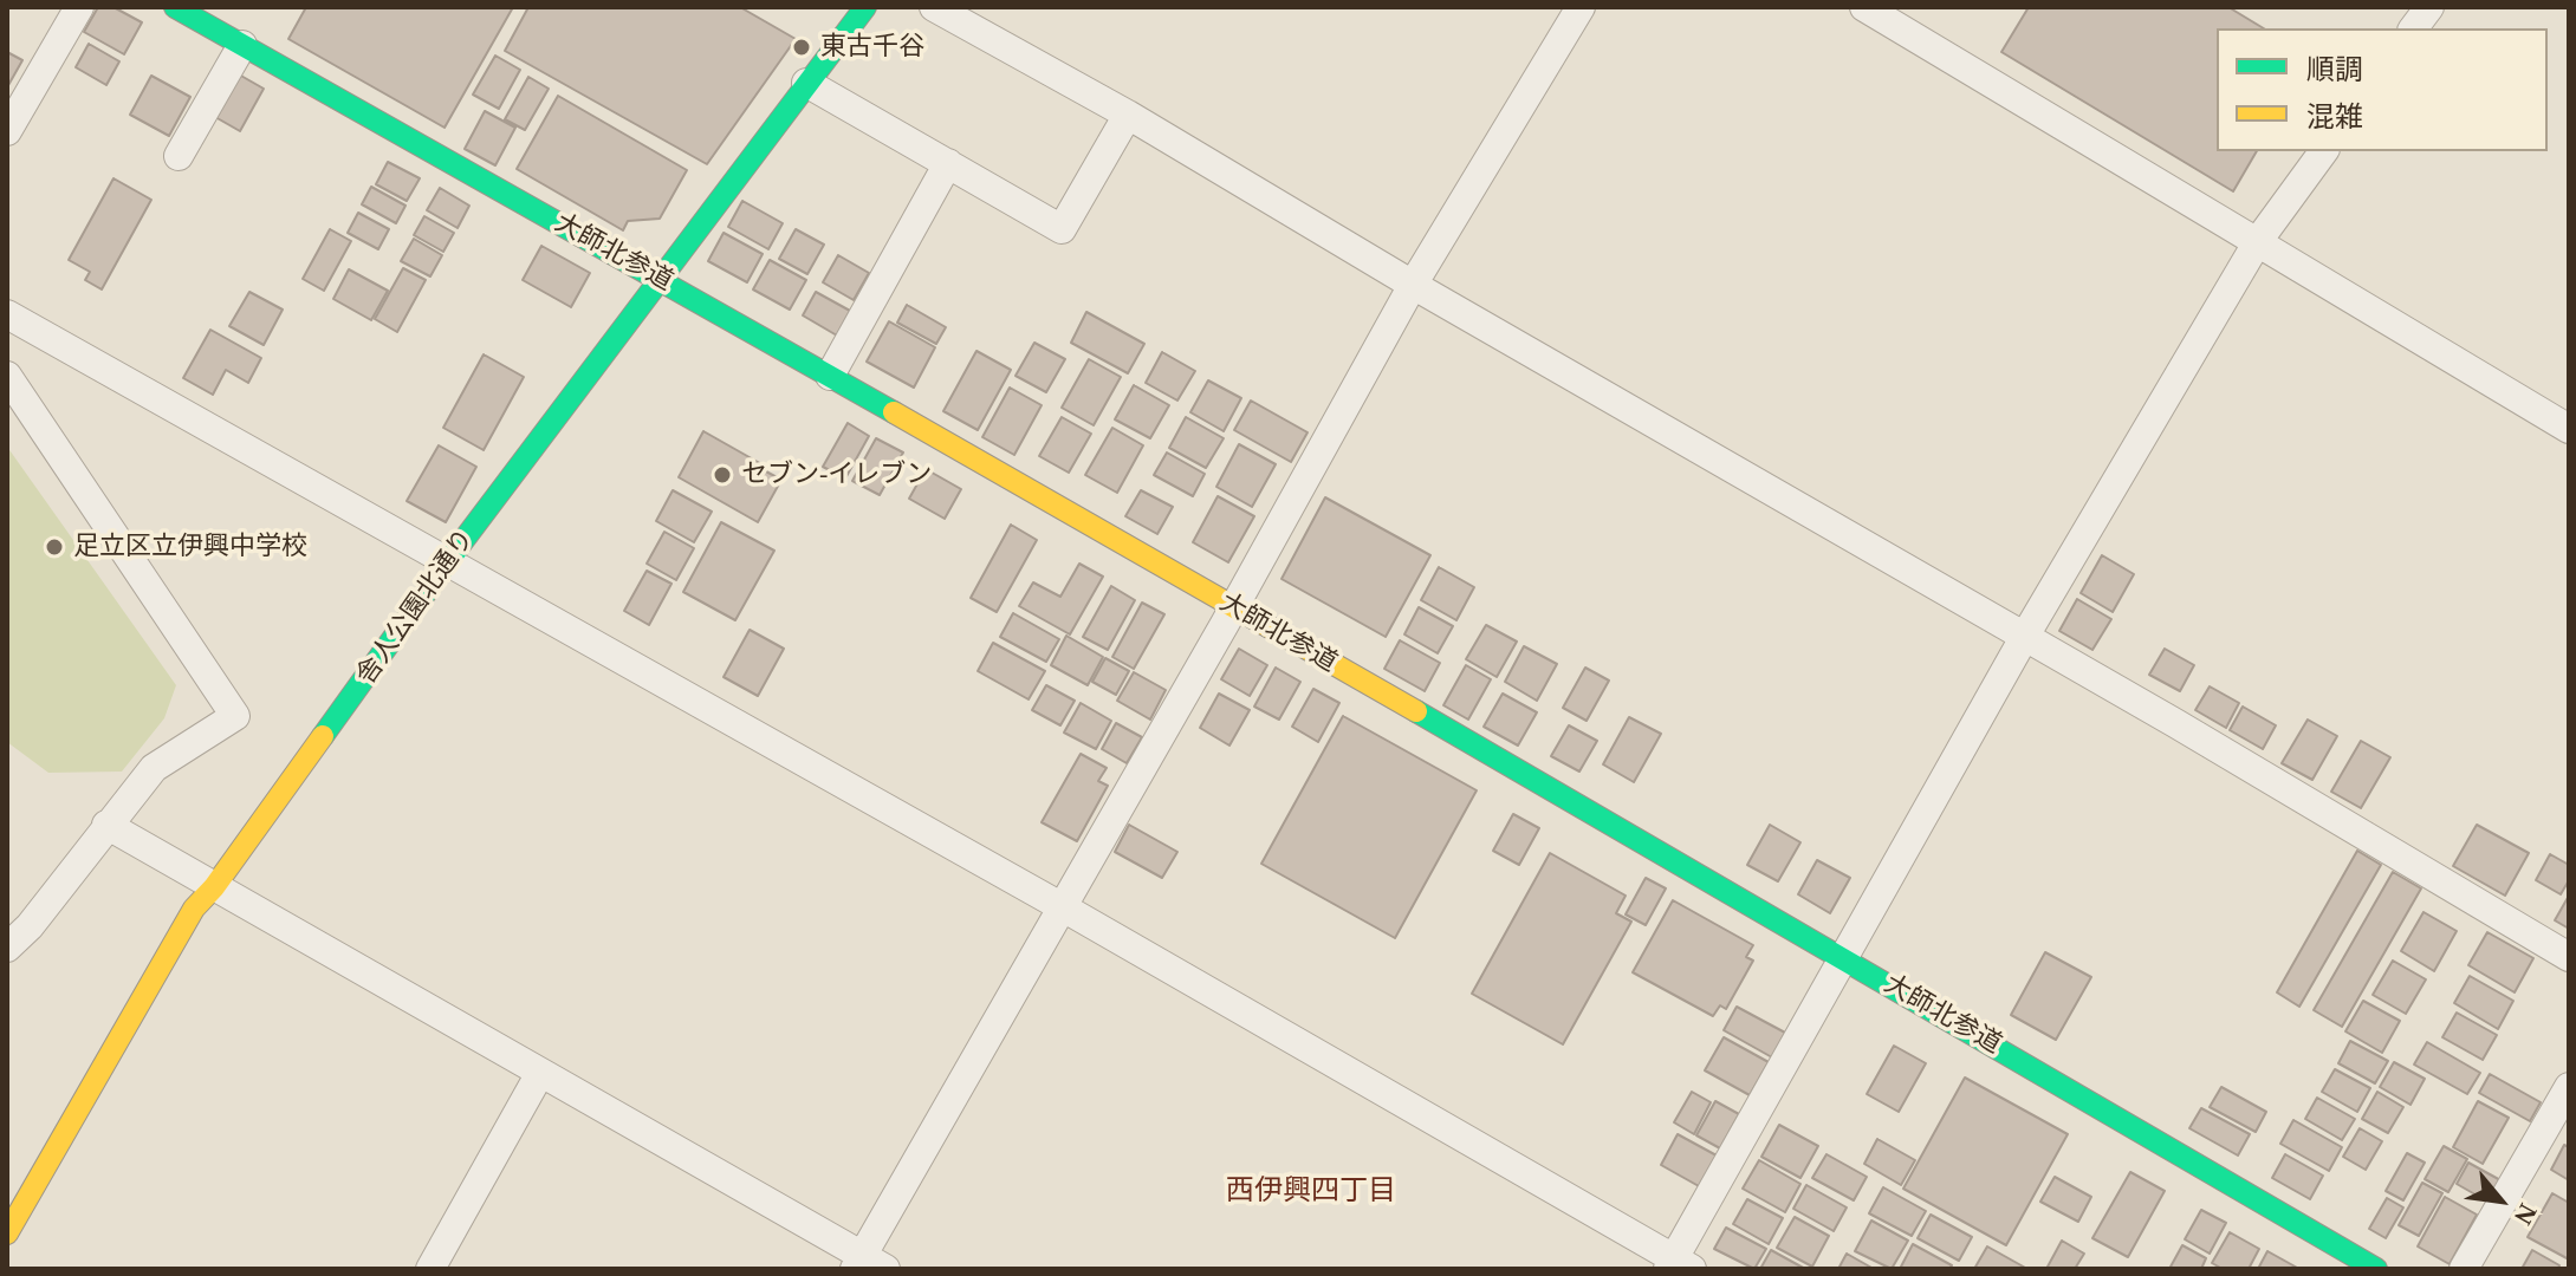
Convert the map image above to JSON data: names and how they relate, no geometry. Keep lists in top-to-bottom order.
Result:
{
  "streets": {
    "street": ["大師北参道", "舎人公園北通り"]
  },
  "crossings": [
    ["大師北参道", "舎人公園北通り"]
  ],
  "districts": ["西伊興四丁目"],
  "places": ["東古千谷", "セブン-イレブン", "足立区立伊興中学校"],
  "legend": ["順調", "混雑"],
  "north": "bottom right"
}
